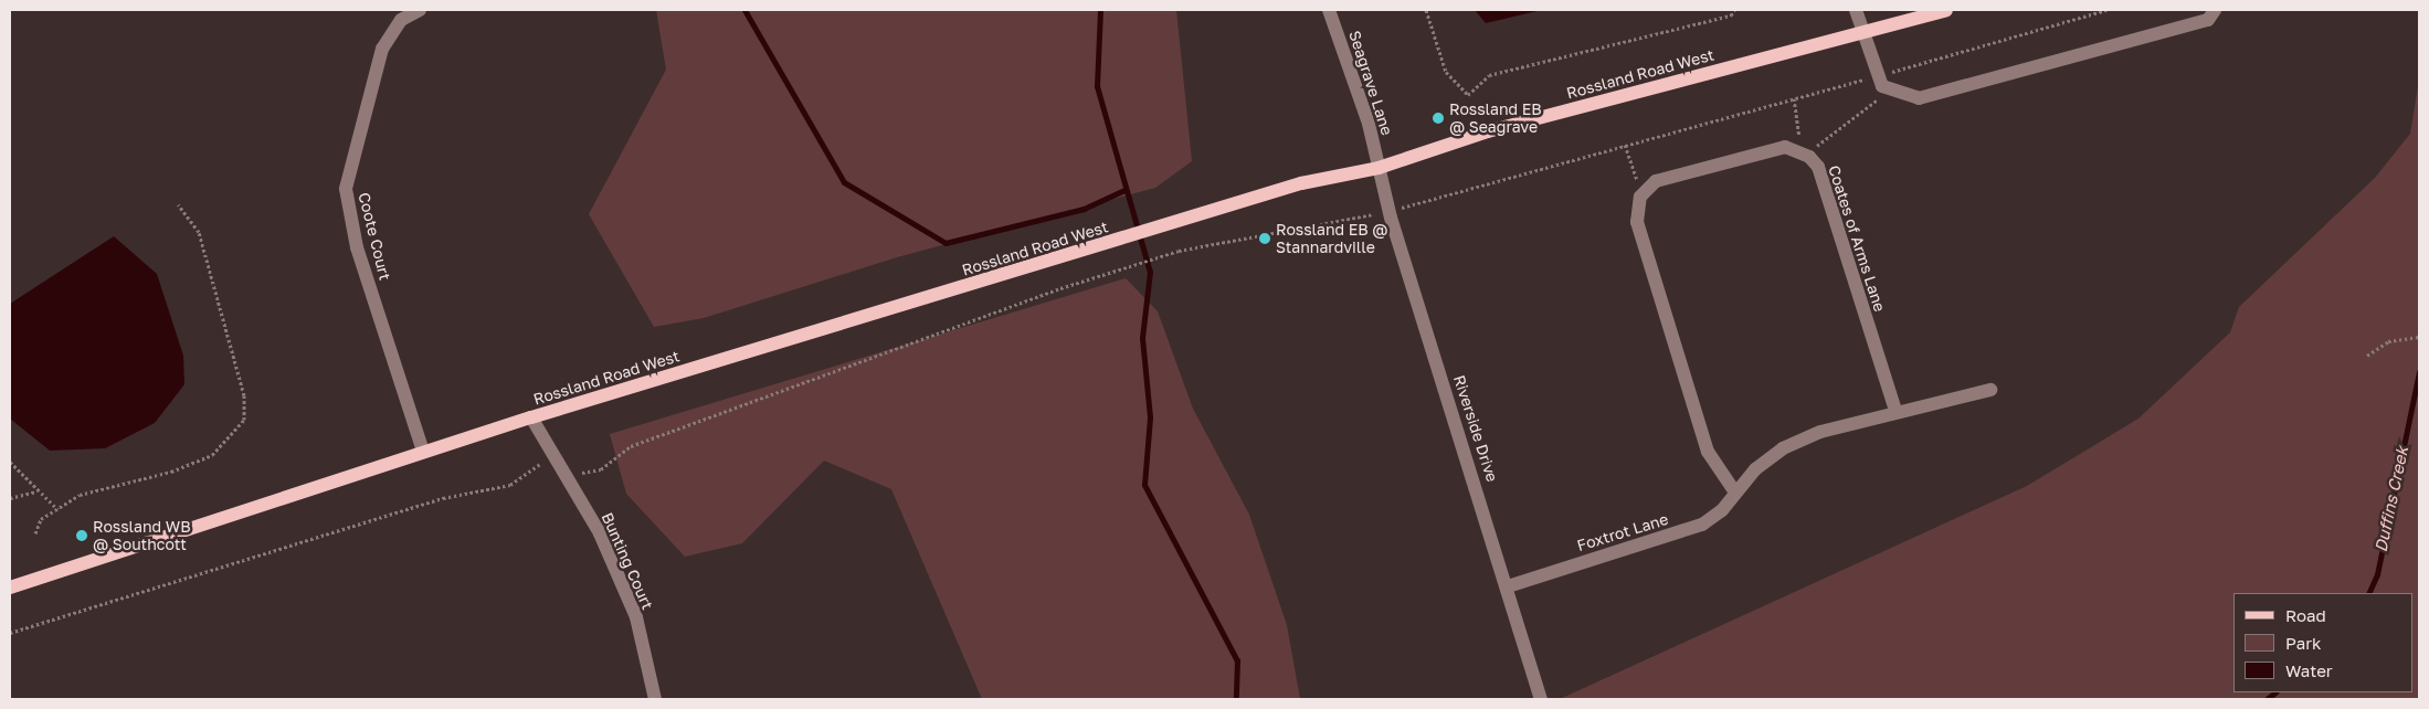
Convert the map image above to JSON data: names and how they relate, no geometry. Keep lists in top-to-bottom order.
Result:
{
  "streets": {
    "main road": ["Rossland Road West"],
    "street": [
      "Seagrave Lane",
      "Coote Court",
      "Coates of Arms Lane",
      "Riverside Drive",
      "Foxtrot Lane",
      "Bunting Court"
    ]
  },
  "crossings": [
    ["Rossland Road West", "Seagrave Lane"],
    ["Rossland Road West", "Coote Court"],
    ["Rossland Road West", "Riverside Drive"],
    ["Rossland Road West", "Bunting Court"],
    ["Seagrave Lane", "Riverside Drive"],
    ["Riverside Drive", "Foxtrot Lane"]
  ],
  "water": ["Duffins Creek"],
  "places": ["Rossland EB @ Seagrave", "Rossland EB @ Stannardville", "Rossland WB @ Southcott"],
  "legend": ["Road", "Park", "Water"]
}
